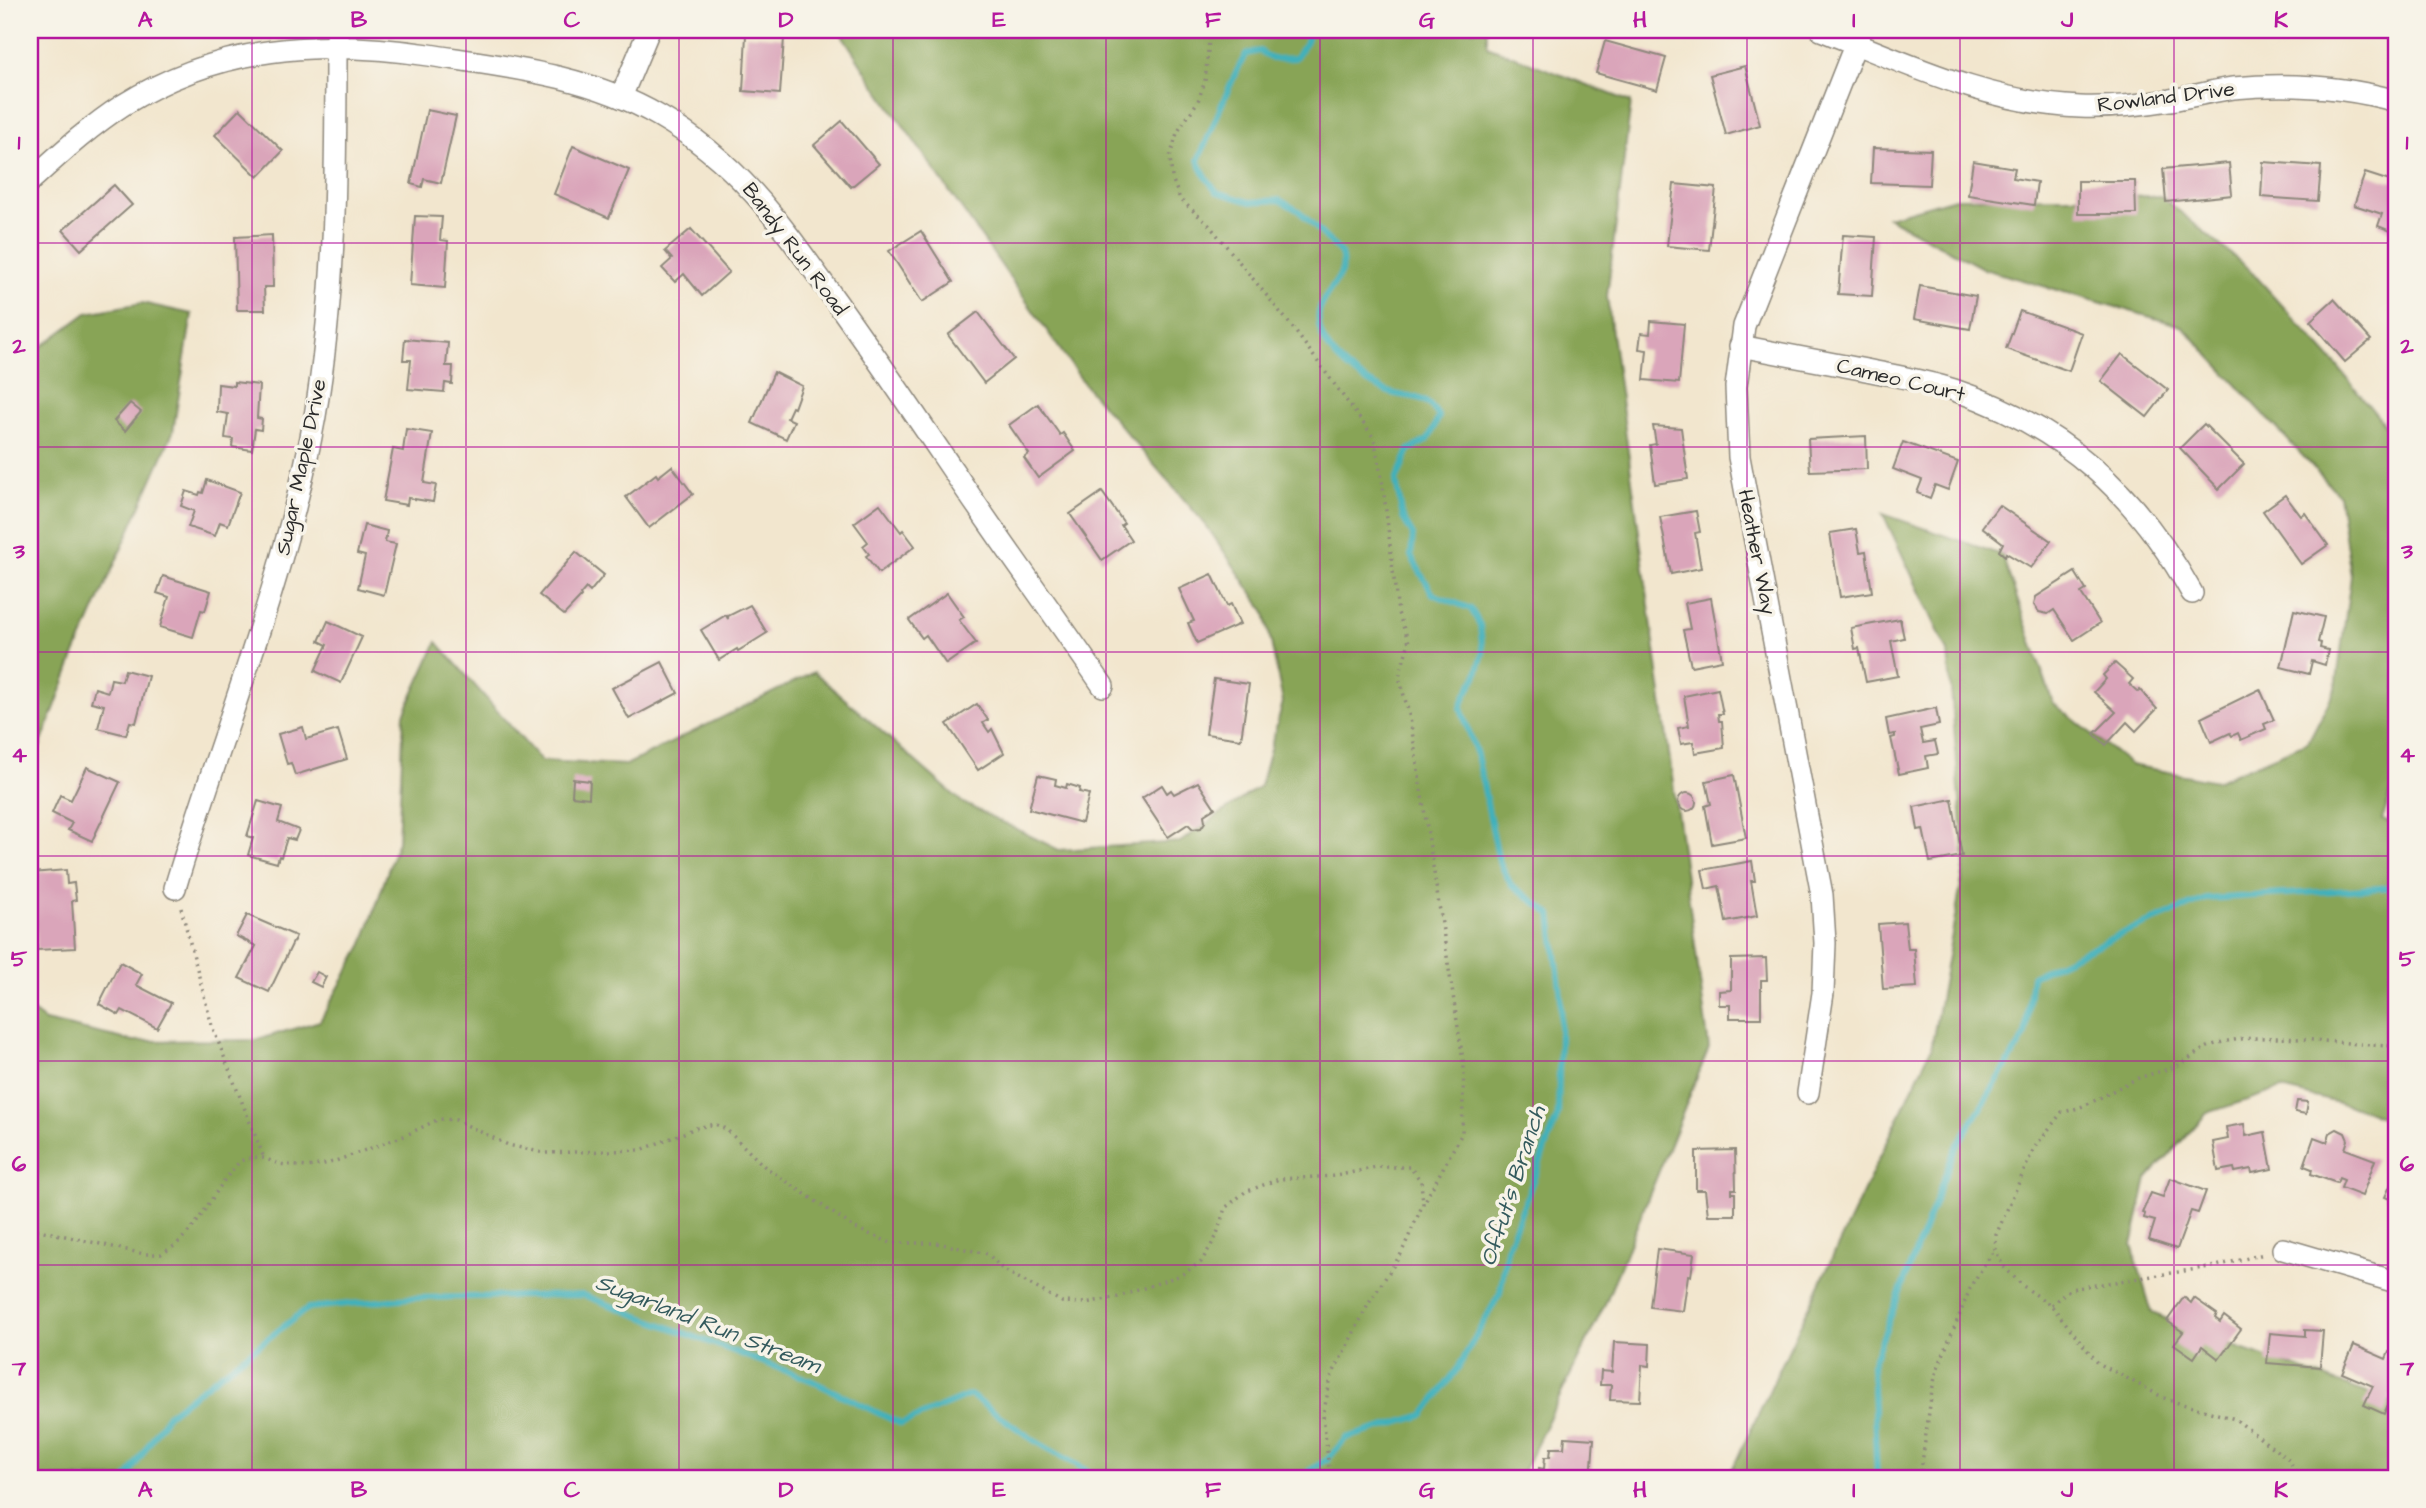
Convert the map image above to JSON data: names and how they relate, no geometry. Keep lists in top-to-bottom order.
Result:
{
  "streets": {
    "street": [
      "Rowland Drive",
      "Bandy Run Road",
      "Cameo Court",
      "Sugar Maple Drive",
      "Heather Way"
    ]
  },
  "crossings": [
    ["Rowland Drive", "Heather Way"],
    ["Bandy Run Road", "Sugar Maple Drive"],
    ["Cameo Court", "Heather Way"]
  ],
  "water": ["Offut's Branch", "Sugarland Run Stream"],
  "grid": {
    "columns": [
      "A",
      "B",
      "C",
      "D",
      "E",
      "F",
      "G",
      "H",
      "I",
      "J",
      "K"
    ],
    "rows": [
      "1",
      "2",
      "3",
      "4",
      "5",
      "6",
      "7"
    ]
  }
}
